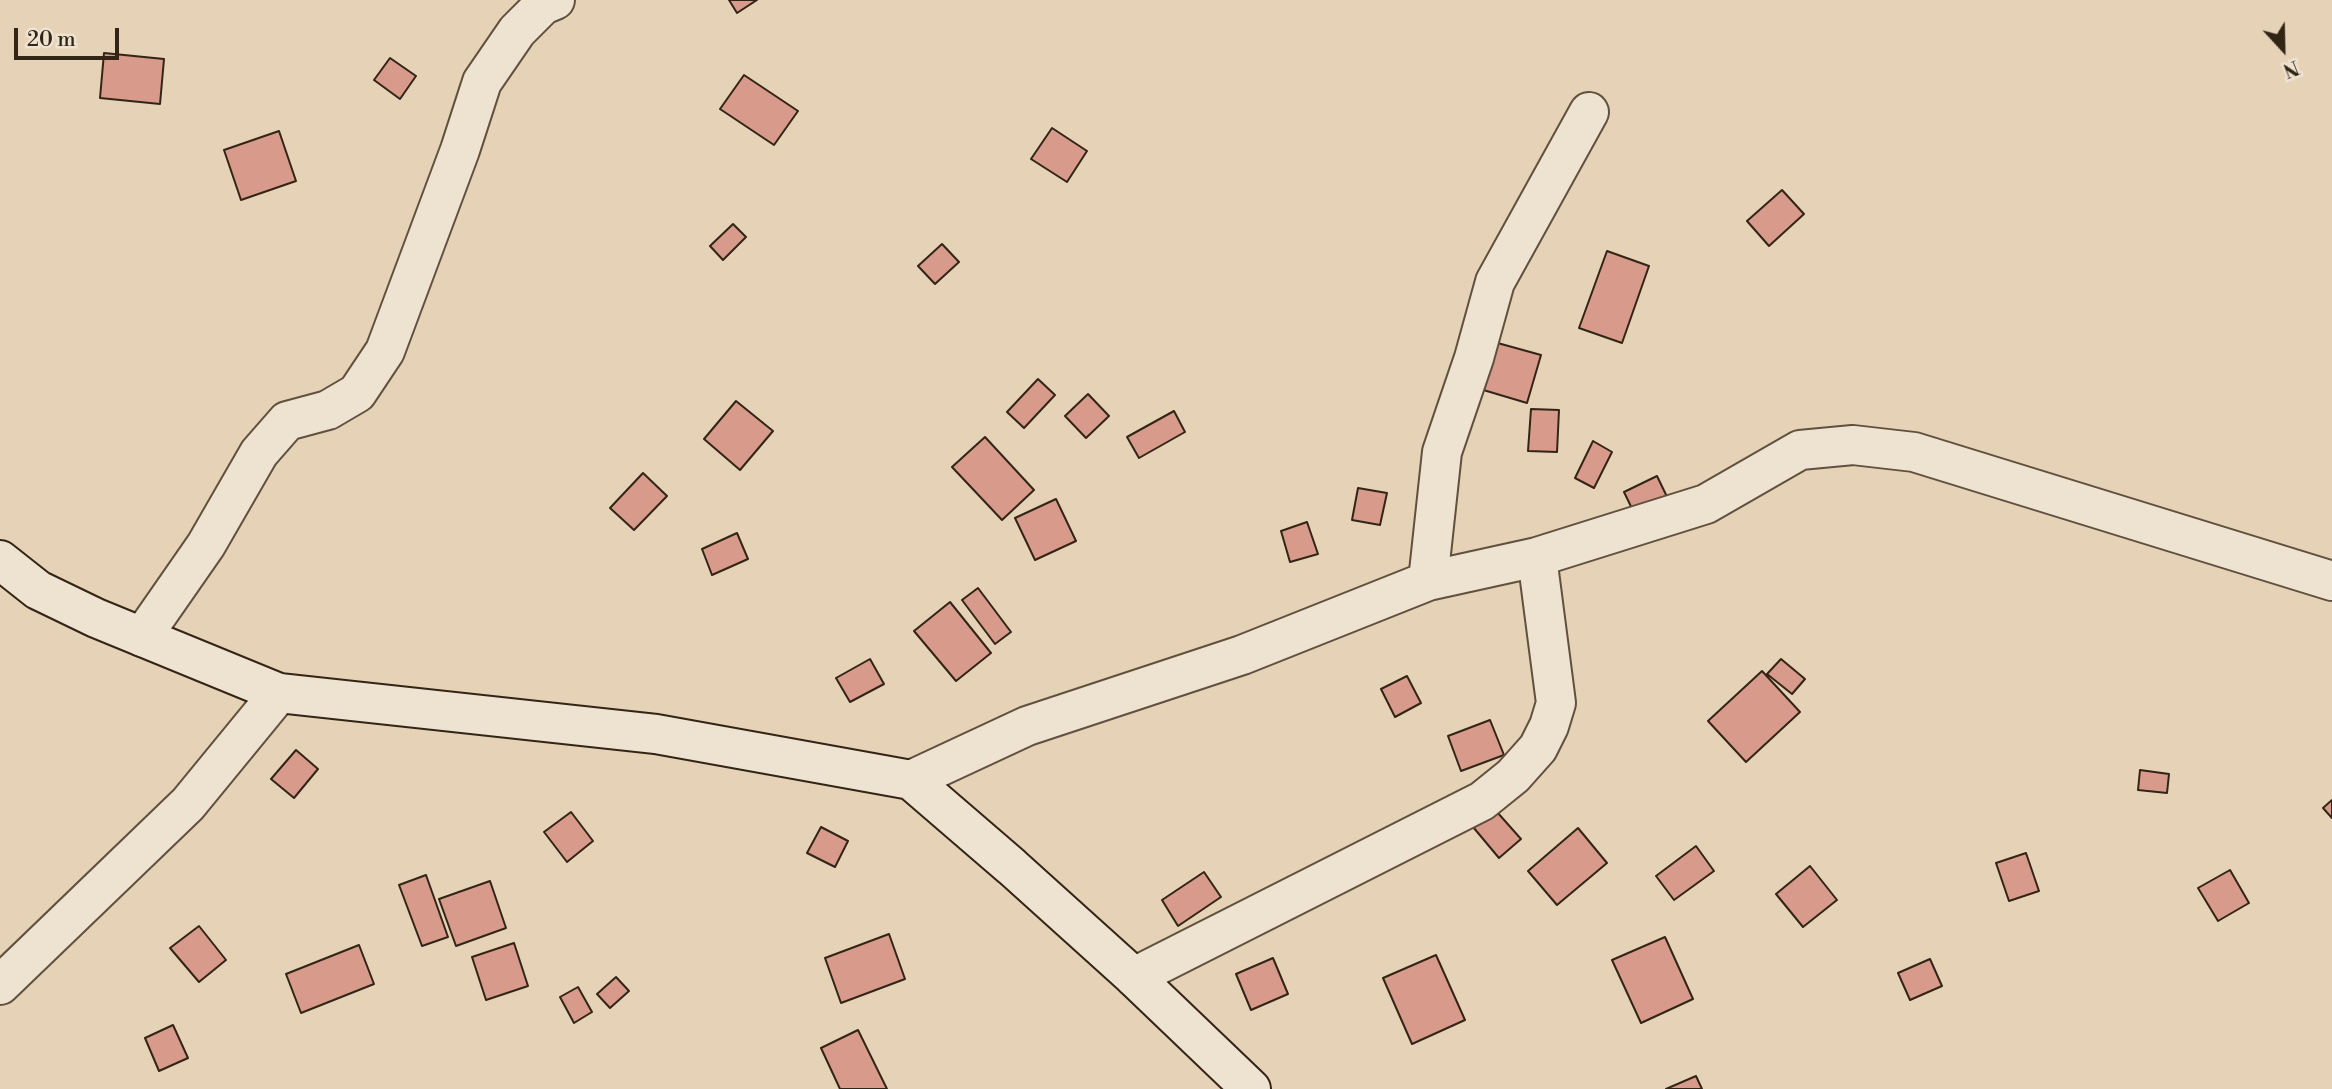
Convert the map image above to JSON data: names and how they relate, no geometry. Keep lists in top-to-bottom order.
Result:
{
  "scale_bar": "20 m",
  "north": "bottom"
}
